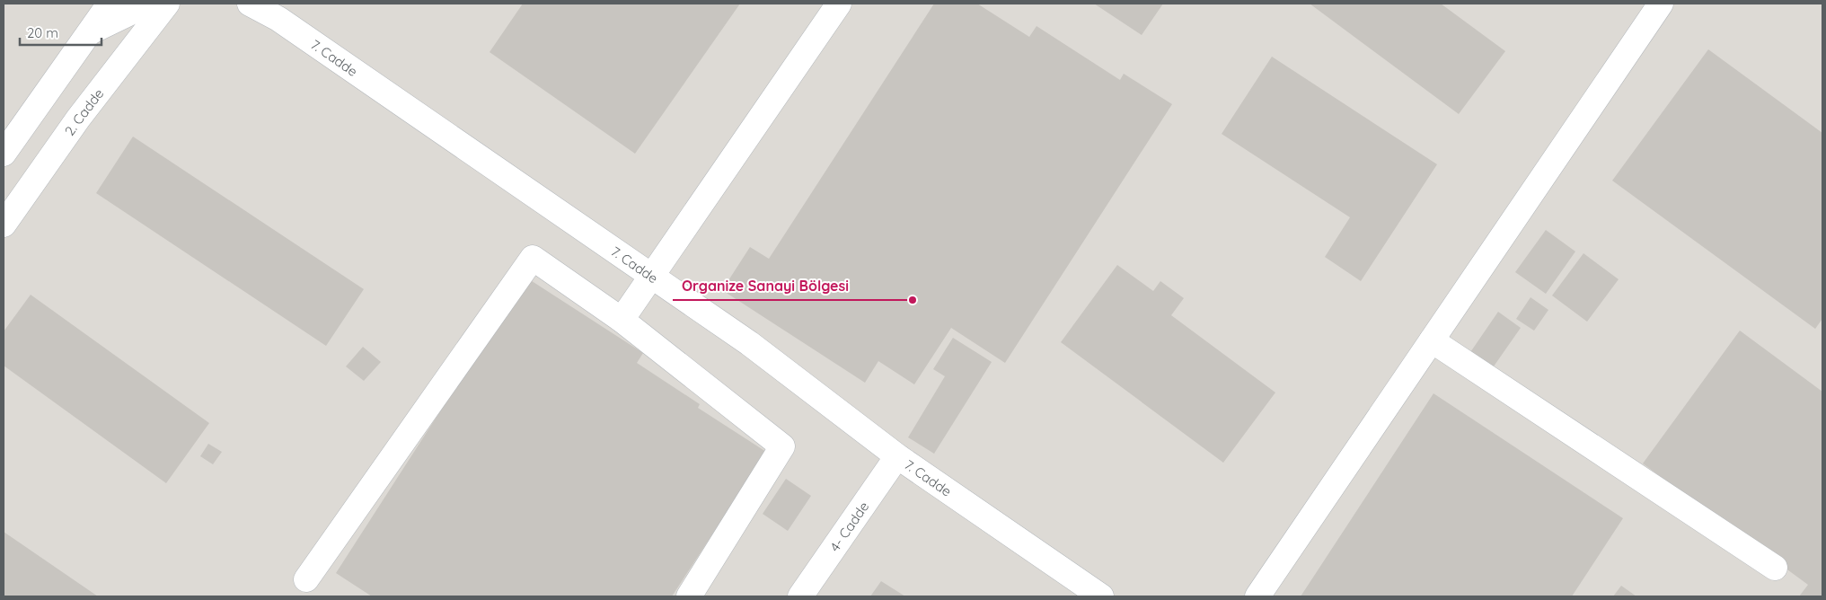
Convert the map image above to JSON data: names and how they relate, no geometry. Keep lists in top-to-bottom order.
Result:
{
  "streets": {
    "lane": ["7. Cadde", "2. Cadde", "4- Cadde"]
  },
  "crossings": [
    ["7. Cadde", "4- Cadde"]
  ],
  "places": ["Organize Sanayi Bölgesi"],
  "scale_bar": "20 m"
}
